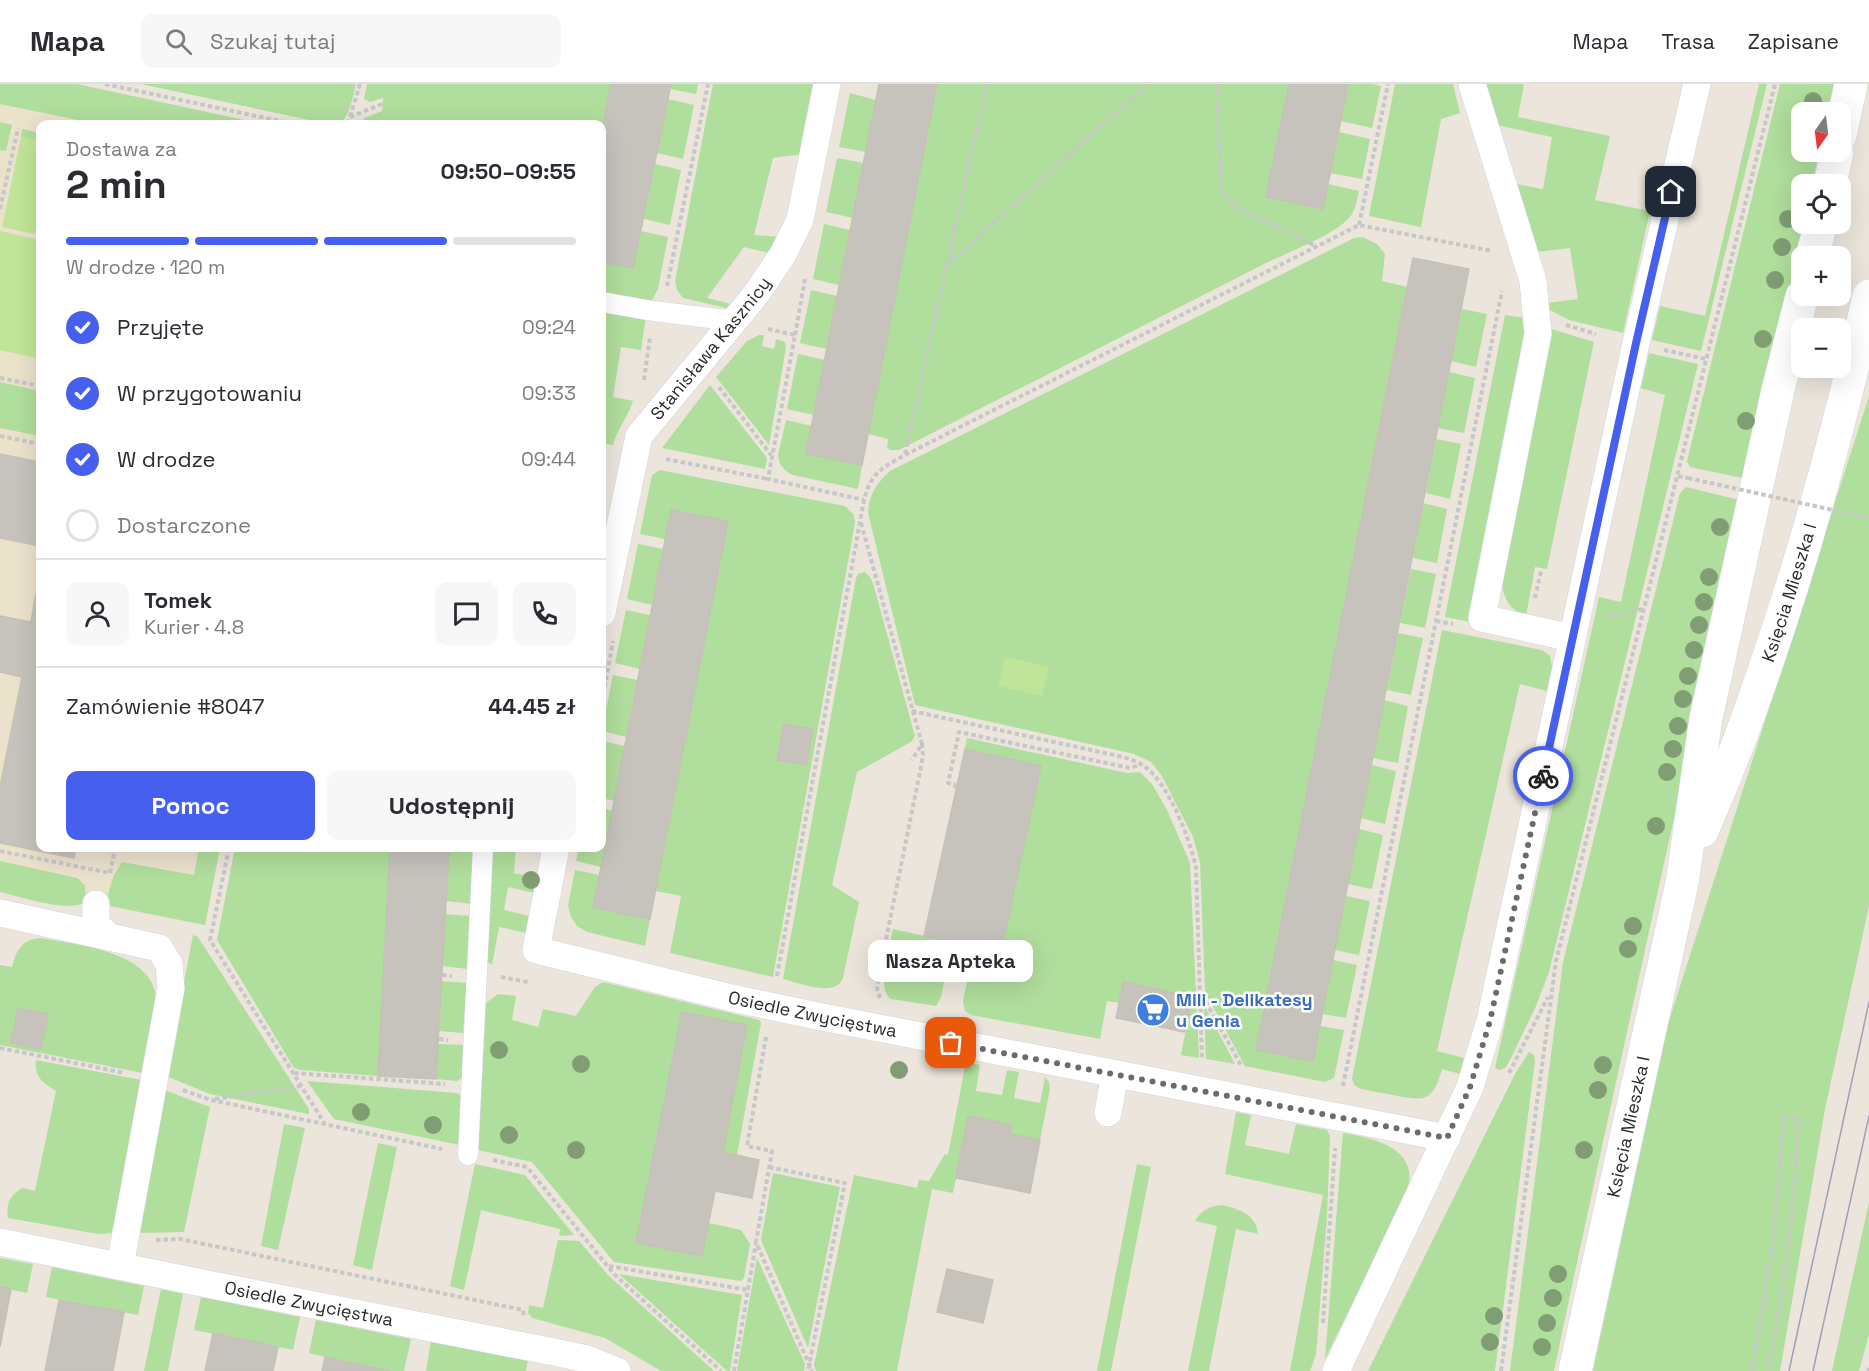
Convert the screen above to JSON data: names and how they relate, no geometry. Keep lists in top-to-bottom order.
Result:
{
  "streets": {
    "street": ["Stanisława Kasznicy", "Księcia Mieszka I", "Osiedle Zwycięstwa"]
  },
  "places": {
    "supermarket": ["Mili - Delikatesy u Genia"],
    "other": ["Nasza Apteka"]
  },
  "north": "bottom",
  "page": {
    "header": "Mapa",
    "search": "Szukaj tutaj",
    "nav": ["Mapa", "Trasa", "Zapisane"],
    "map_buttons": ["+", "−"],
    "heading": ["2 min", "Dostawa za", "09:50–09:55"],
    "panel": [
      "Tomek",
      "Kurier · 4.8",
      "Zamówienie #8047",
      "44.45 zł"
    ],
    "bar": "W drodze · 120 m",
    "list": [
      ["Przyjęte", "09:24"],
      ["W przygotowaniu", "09:33"],
      ["W drodze", "09:44"],
      "Dostarczone"
    ],
    "buttons": ["Pomoc", "Udostępnij"],
    "bubble": "Nasza Apteka"
  }
}
